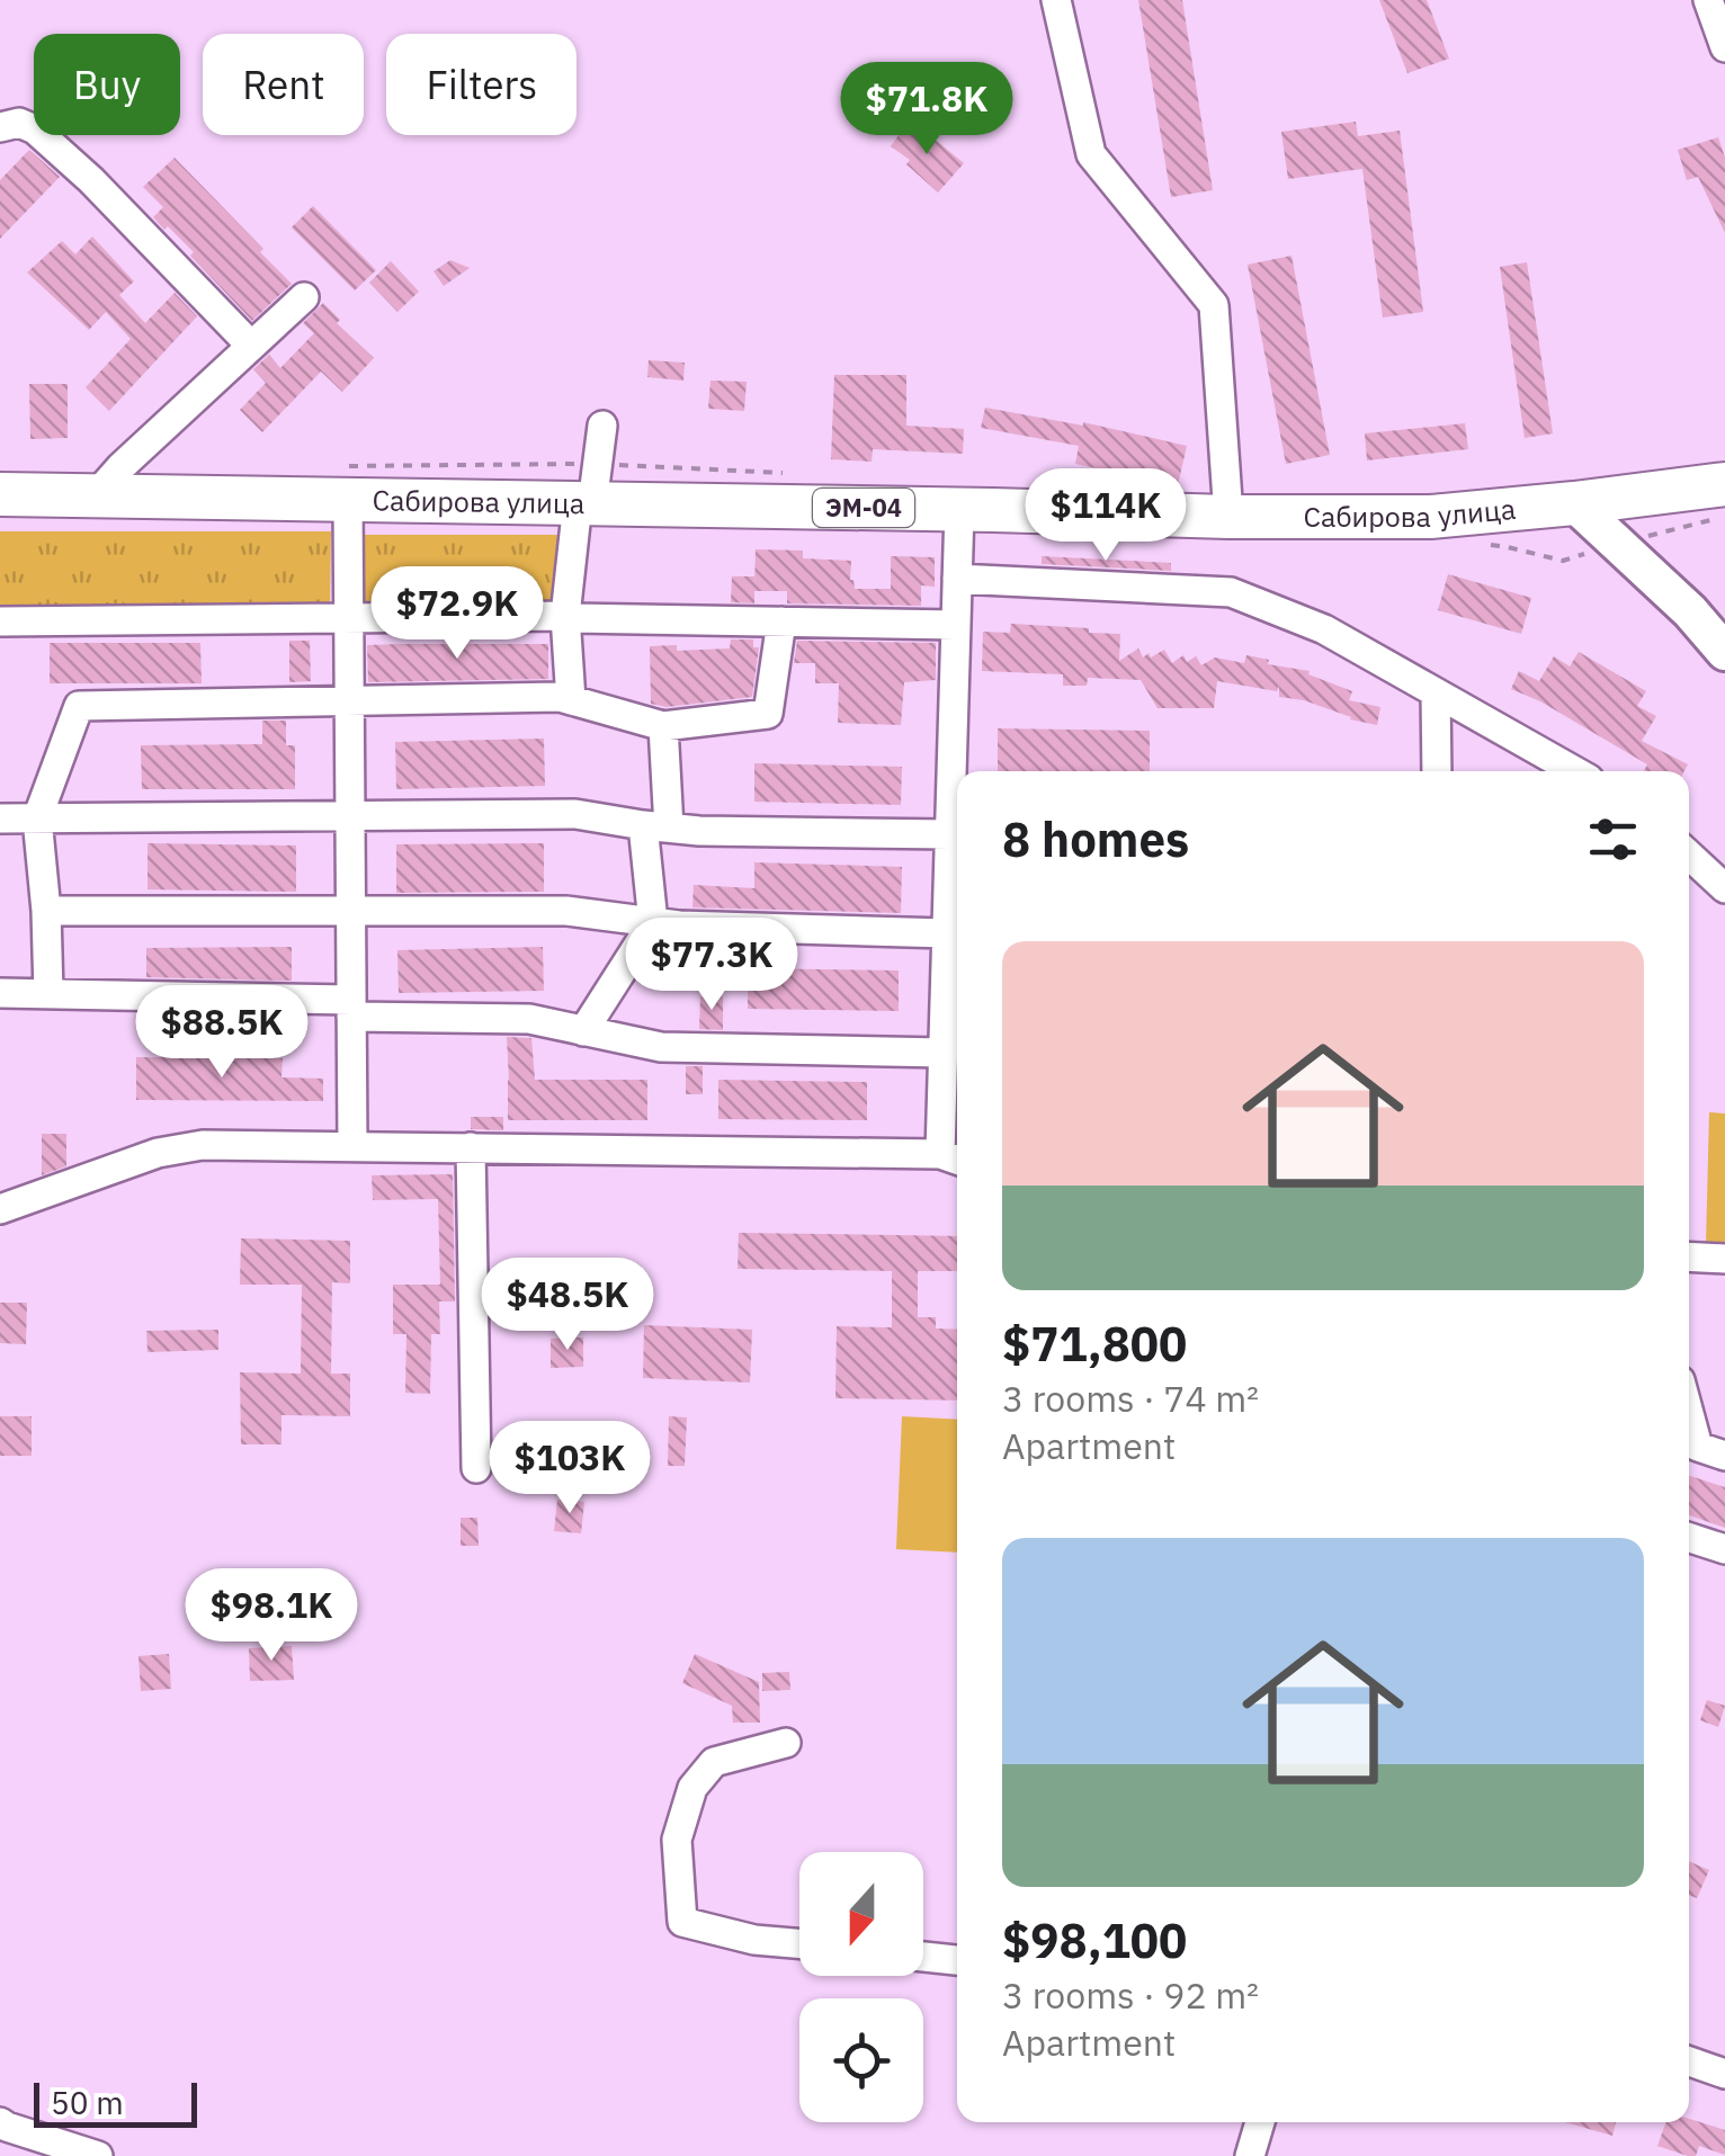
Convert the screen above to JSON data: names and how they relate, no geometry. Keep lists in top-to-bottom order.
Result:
{
  "streets": {
    "highway": ["Сабирова улица", "ЭМ-04"]
  },
  "scale_bar": "50 m",
  "north": "bottom",
  "page": {
    "chip": ["Buy", "Rent", "Filters"],
    "price": [
      "$71.8K",
      "$114K",
      "$72.9K",
      "$77.3K",
      "$88.5K",
      "$48.5K",
      "$103K",
      "$98.1K"
    ],
    "heading": "8 homes",
    "list": [
      {
        "name": "$71,800",
        "note": "3 rooms · 74 m² · Apartment"
      },
      {
        "name": "$98,100",
        "note": "3 rooms · 92 m² · Apartment"
      }
    ],
    "scale": "50 m"
  }
}
